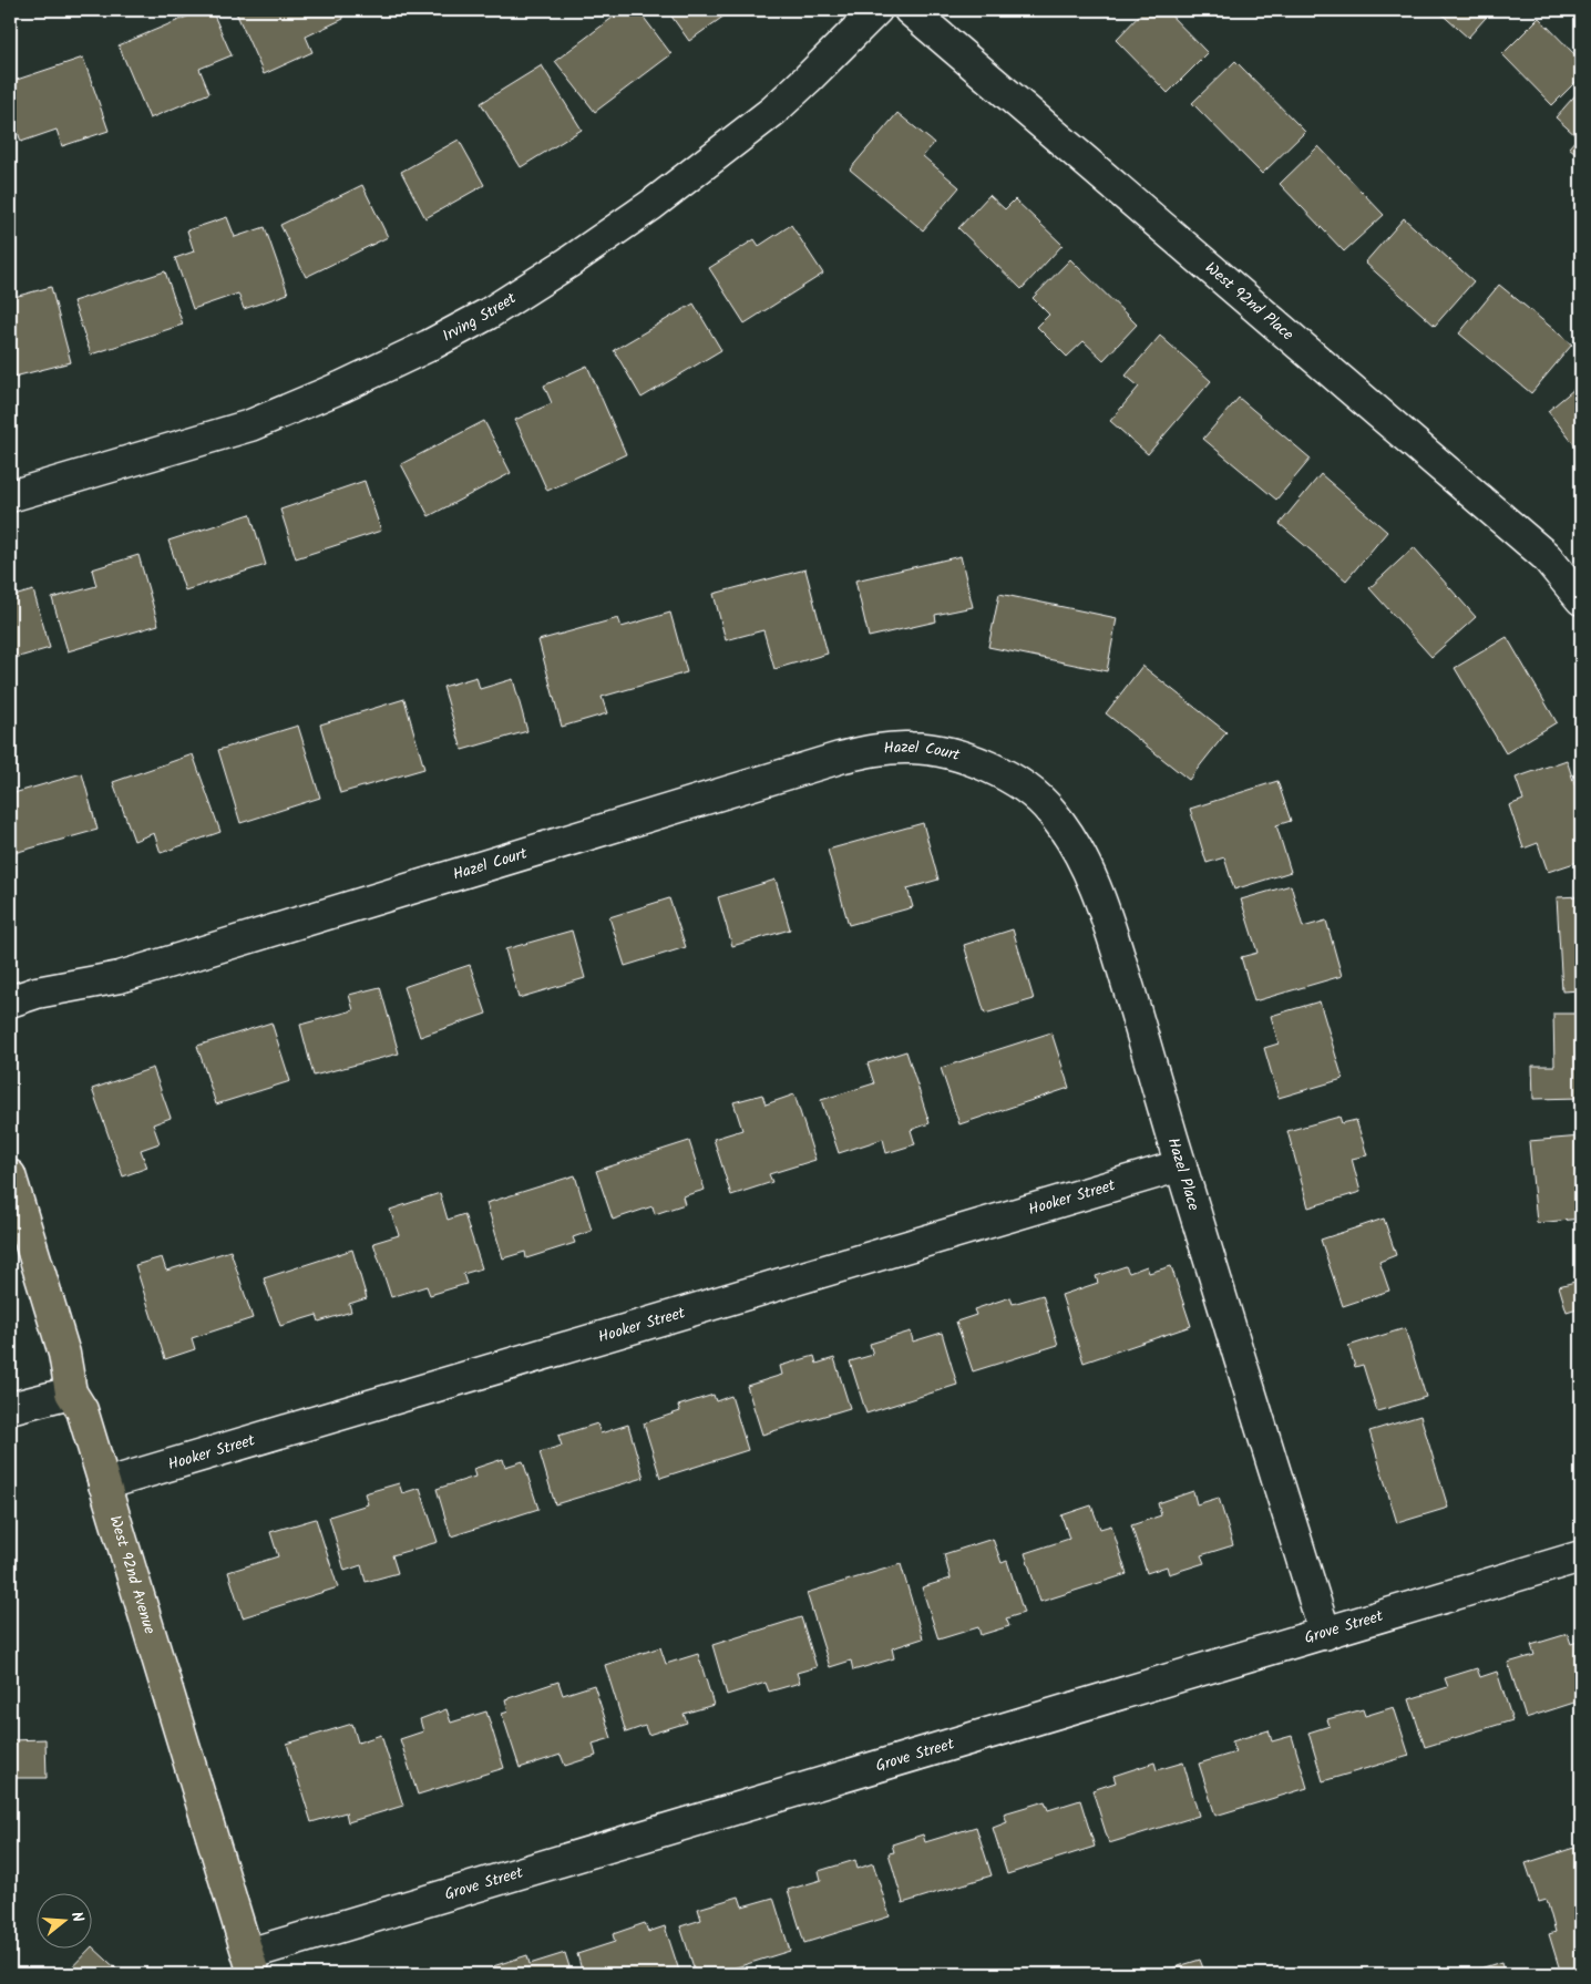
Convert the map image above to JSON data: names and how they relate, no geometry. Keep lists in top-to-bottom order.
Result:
{
  "streets": {
    "main road": ["West 92nd Avenue"],
    "street": [
      "West 92nd Place",
      "Irving Street",
      "Hazel Court",
      "Hazel Place",
      "Hooker Street",
      "Grove Street"
    ]
  },
  "crossings": [
    ["Hazel Court", "Hazel Place"],
    ["Hazel Place", "Hooker Street"],
    ["Hazel Place", "Grove Street"],
    ["Hooker Street", "West 92nd Avenue"],
    ["West 92nd Avenue", "Grove Street"]
  ],
  "north": "right"
}
